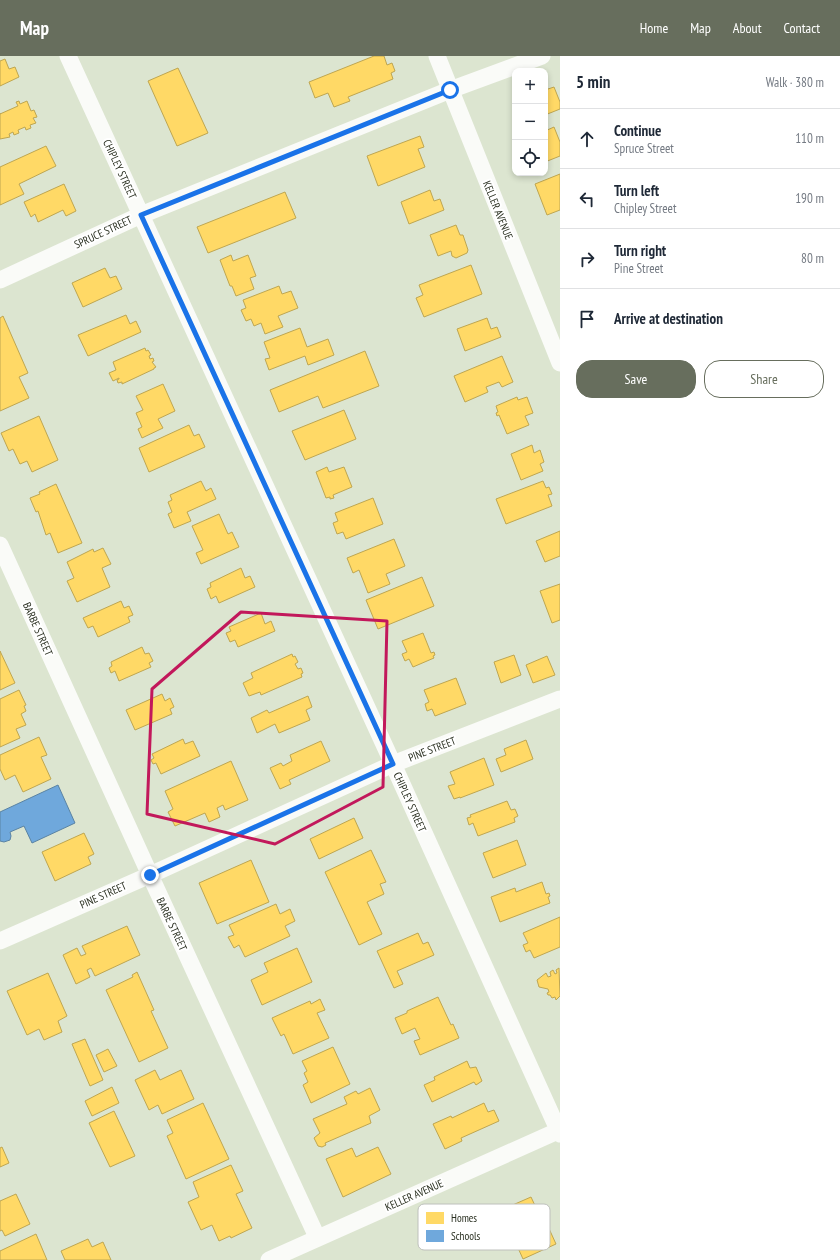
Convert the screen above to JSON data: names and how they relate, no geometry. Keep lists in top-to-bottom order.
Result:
{
  "streets": {
    "street": [
      "CHIPLEY STREET",
      "KELLER AVENUE",
      "SPRUCE STREET",
      "BARBE STREET",
      "PINE STREET"
    ]
  },
  "crossings": [
    ["CHIPLEY STREET", "KELLER AVENUE"],
    ["CHIPLEY STREET", "SPRUCE STREET"],
    ["CHIPLEY STREET", "PINE STREET"],
    ["KELLER AVENUE", "SPRUCE STREET"],
    ["KELLER AVENUE", "BARBE STREET"],
    ["BARBE STREET", "PINE STREET"]
  ],
  "legend": ["Homes", "Schools"],
  "page": {
    "header": "Map",
    "nav": [
      "Home",
      "Map",
      "About",
      "Contact"
    ],
    "heading": ["5 min", "Walk · 380 m"],
    "map_buttons": ["+", "−"],
    "list": [
      ["Continue", "Spruce Street", "110 m"],
      ["Turn left", "Chipley Street", "190 m"],
      ["Turn right", "Pine Street", "80 m"],
      "Arrive at destination"
    ],
    "buttons": ["Save", "Share"]
  }
}
